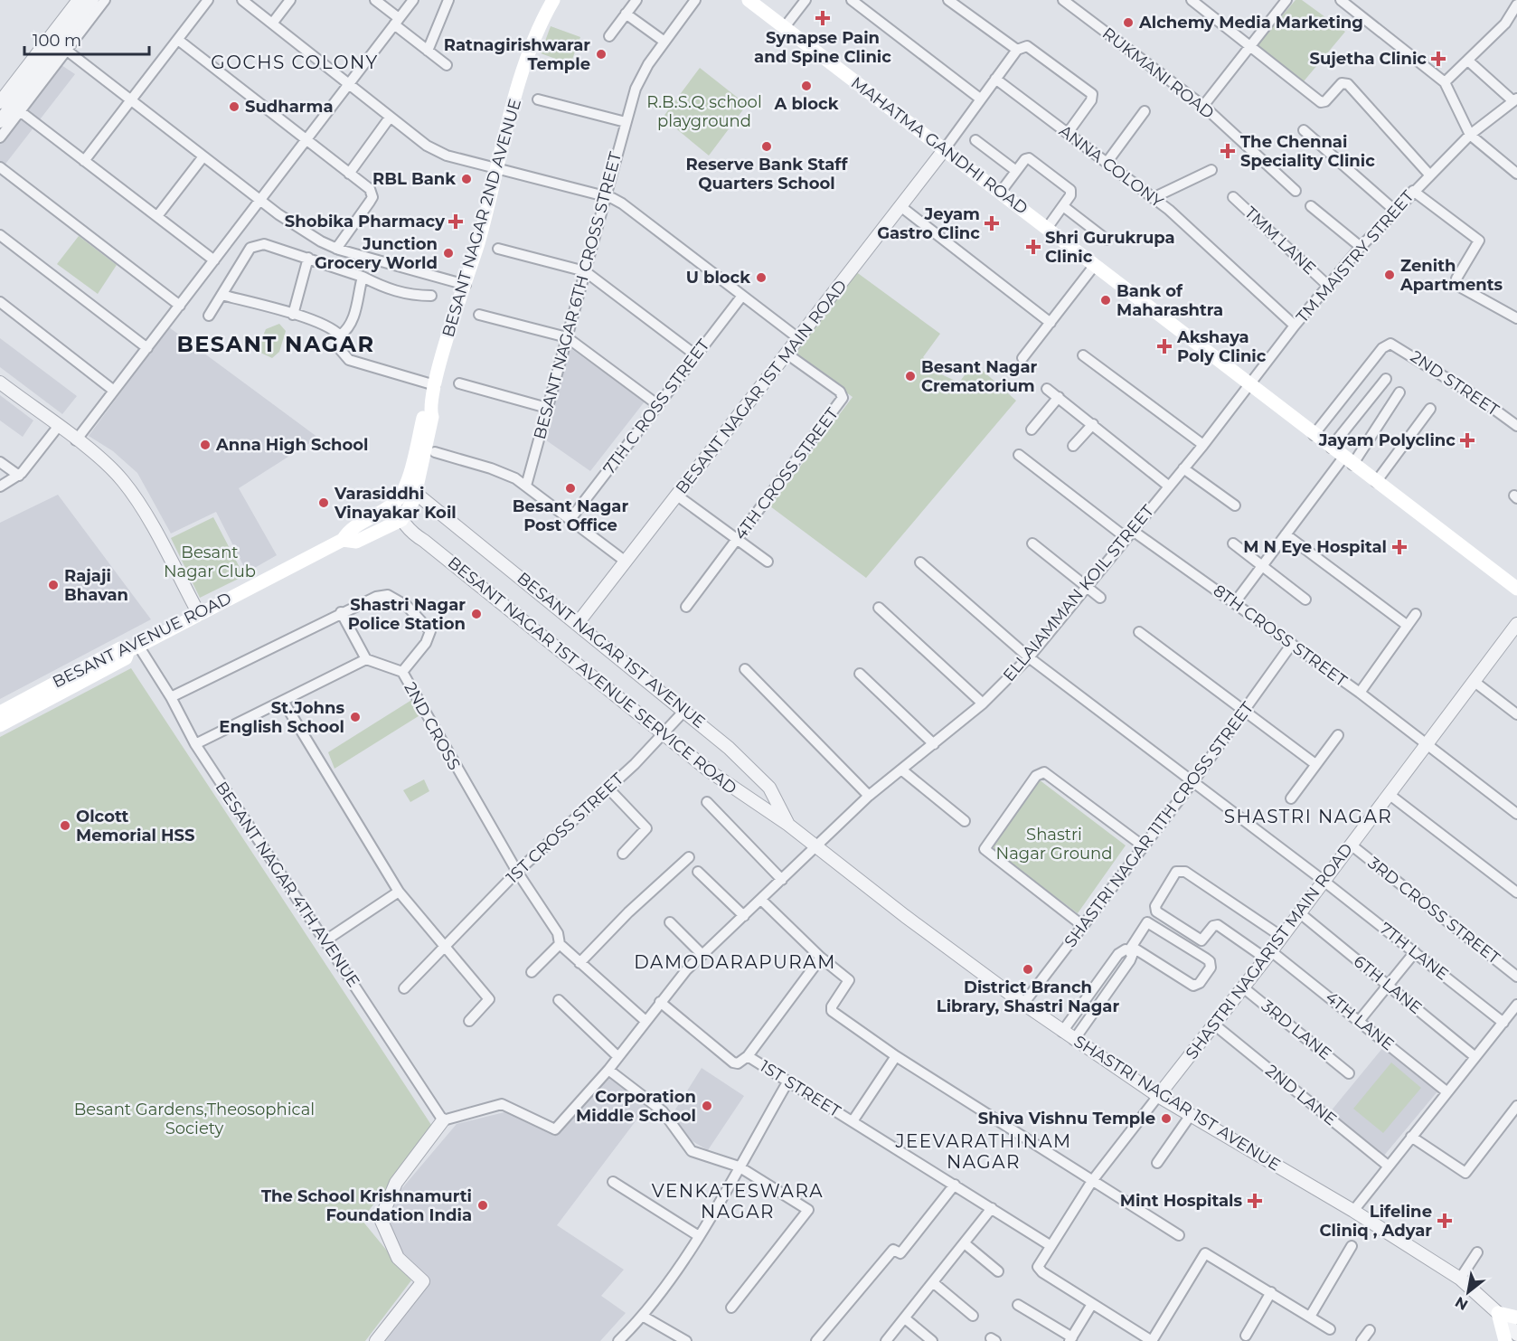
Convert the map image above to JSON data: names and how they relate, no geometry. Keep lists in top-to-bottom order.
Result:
{
  "streets": {
    "main road": ["MAHATMA GANDHI ROAD", "BESANT NAGAR 2ND AVENUE", "BESANT AVENUE ROAD"],
    "street": [
      "RUKMANI ROAD",
      "ANNA COLONY",
      "TMM LANE",
      "TM MAISTRY STREET",
      "BESANT NAGAR 6TH CROSS STREET",
      "2ND STREET",
      "BESANT NAGAR 1ST MAIN ROAD",
      "7TH C ROSS STREET",
      "4TH CROSS STREET",
      "ELLAIAMMAN KOIL STREET",
      "8TH CROSS STREET",
      "BESANT NAGAR 1ST AVENUE",
      "BESANT NAGAR 1ST AVENUE SERVICE ROAD",
      "2ND CROSS",
      "SHASTRI NAGAR 11TH CROSS STREET",
      "1ST CROSS STREET",
      "BESANT NAGAR 4TH AVENUE",
      "3RD CROSS STREET",
      "SHASTRI NAGAR1ST MAIN ROAD",
      "7TH LANE",
      "6TH LANE",
      "4TH LANE",
      "3RD LANE",
      "1ST STREET",
      "2ND LANE",
      "SHASTRI NAGAR 1ST AVENUE"
    ]
  },
  "crossings": [
    ["MAHATMA GANDHI ROAD", "TM MAISTRY STREET"],
    ["MAHATMA GANDHI ROAD", "2ND STREET"],
    ["MAHATMA GANDHI ROAD", "BESANT NAGAR 1ST MAIN ROAD"],
    ["MAHATMA GANDHI ROAD", "ELLAIAMMAN KOIL STREET"],
    ["ANNA COLONY", "TM MAISTRY STREET"],
    ["BESANT NAGAR 2ND AVENUE", "BESANT NAGAR 1ST AVENUE"],
    ["TMM LANE", "TM MAISTRY STREET"],
    ["TM MAISTRY STREET", "ELLAIAMMAN KOIL STREET"],
    ["BESANT NAGAR 1ST MAIN ROAD", "4TH CROSS STREET"],
    ["BESANT NAGAR 1ST MAIN ROAD", "BESANT NAGAR 1ST AVENUE"],
    ["ELLAIAMMAN KOIL STREET", "8TH CROSS STREET"],
    ["ELLAIAMMAN KOIL STREET", "BESANT NAGAR 4TH AVENUE"],
    ["ELLAIAMMAN KOIL STREET", "7TH LANE"],
    ["ELLAIAMMAN KOIL STREET", "SHASTRI NAGAR 1ST AVENUE"],
    ["8TH CROSS STREET", "SHASTRI NAGAR 11TH CROSS STREET"],
    ["8TH CROSS STREET", "SHASTRI NAGAR1ST MAIN ROAD"],
    ["BESANT AVENUE ROAD", "BESANT NAGAR 4TH AVENUE"],
    ["BESANT NAGAR 1ST AVENUE", "BESANT NAGAR 1ST AVENUE SERVICE ROAD"],
    ["BESANT NAGAR 1ST AVENUE", "1ST CROSS STREET"],
    ["BESANT NAGAR 1ST AVENUE", "SHASTRI NAGAR 1ST AVENUE"],
    ["BESANT NAGAR 1ST AVENUE SERVICE ROAD", "1ST CROSS STREET"],
    ["BESANT NAGAR 1ST AVENUE SERVICE ROAD", "SHASTRI NAGAR 1ST AVENUE"],
    ["2ND CROSS", "1ST CROSS STREET"],
    ["SHASTRI NAGAR 11TH CROSS STREET", "7TH LANE"],
    ["SHASTRI NAGAR 11TH CROSS STREET", "SHASTRI NAGAR 1ST AVENUE"],
    ["3RD CROSS STREET", "SHASTRI NAGAR1ST MAIN ROAD"],
    ["SHASTRI NAGAR1ST MAIN ROAD", "7TH LANE"],
    ["SHASTRI NAGAR1ST MAIN ROAD", "6TH LANE"],
    ["SHASTRI NAGAR1ST MAIN ROAD", "4TH LANE"],
    ["SHASTRI NAGAR1ST MAIN ROAD", "3RD LANE"],
    ["SHASTRI NAGAR1ST MAIN ROAD", "2ND LANE"],
    ["SHASTRI NAGAR1ST MAIN ROAD", "SHASTRI NAGAR 1ST AVENUE"]
  ],
  "districts": [
    "GOCHS COLONY",
    "BESANT NAGAR",
    "SHASTRI NAGAR",
    "DAMODARAPURAM",
    "JEEVARATHINAM NAGAR",
    "VENKATESWARA NAGAR"
  ],
  "parks": [
    "R.B.S.Q school playground",
    "Besant Nagar Club",
    "Shastri Nagar Ground",
    "Besant Gardens,Theosophical Society"
  ],
  "places": {
    "health": [
      "Synapse Pain and Spine Clinic",
      "Sujetha Clinic",
      "The Chennai Speciality Clinic",
      "Shobika Pharmacy",
      "Jeyam Gastro Clinc",
      "Shri Gurukrupa Clinic",
      "Akshaya Poly Clinic",
      "Jayam Polyclinc",
      "M N Eye Hospital",
      "Mint Hospitals",
      "Lifeline Cliniq , Adyar"
    ],
    "other": [
      "Alchemy Media Marketing",
      "Ratnagirishwarar Temple",
      "A block",
      "Sudharma",
      "Reserve Bank Staff Quarters School",
      "RBL Bank",
      "Junction Grocery World",
      "Zenith Apartments",
      "U block",
      "Bank of Maharashtra",
      "Besant Nagar Crematorium",
      "Anna High School",
      "Besant Nagar Post Office",
      "Varasiddhi Vinayakar Koil",
      "Rajaji Bhavan",
      "Shastri Nagar Police Station",
      "St.Johns English School",
      "Olcott Memorial HSS",
      "District Branch Library, Shastri Nagar",
      "Corporation Middle School",
      "Shiva Vishnu Temple",
      "The School Krishnamurti Foundation India"
    ]
  },
  "scale_bar": "100 m",
  "north": "bottom left"
}
